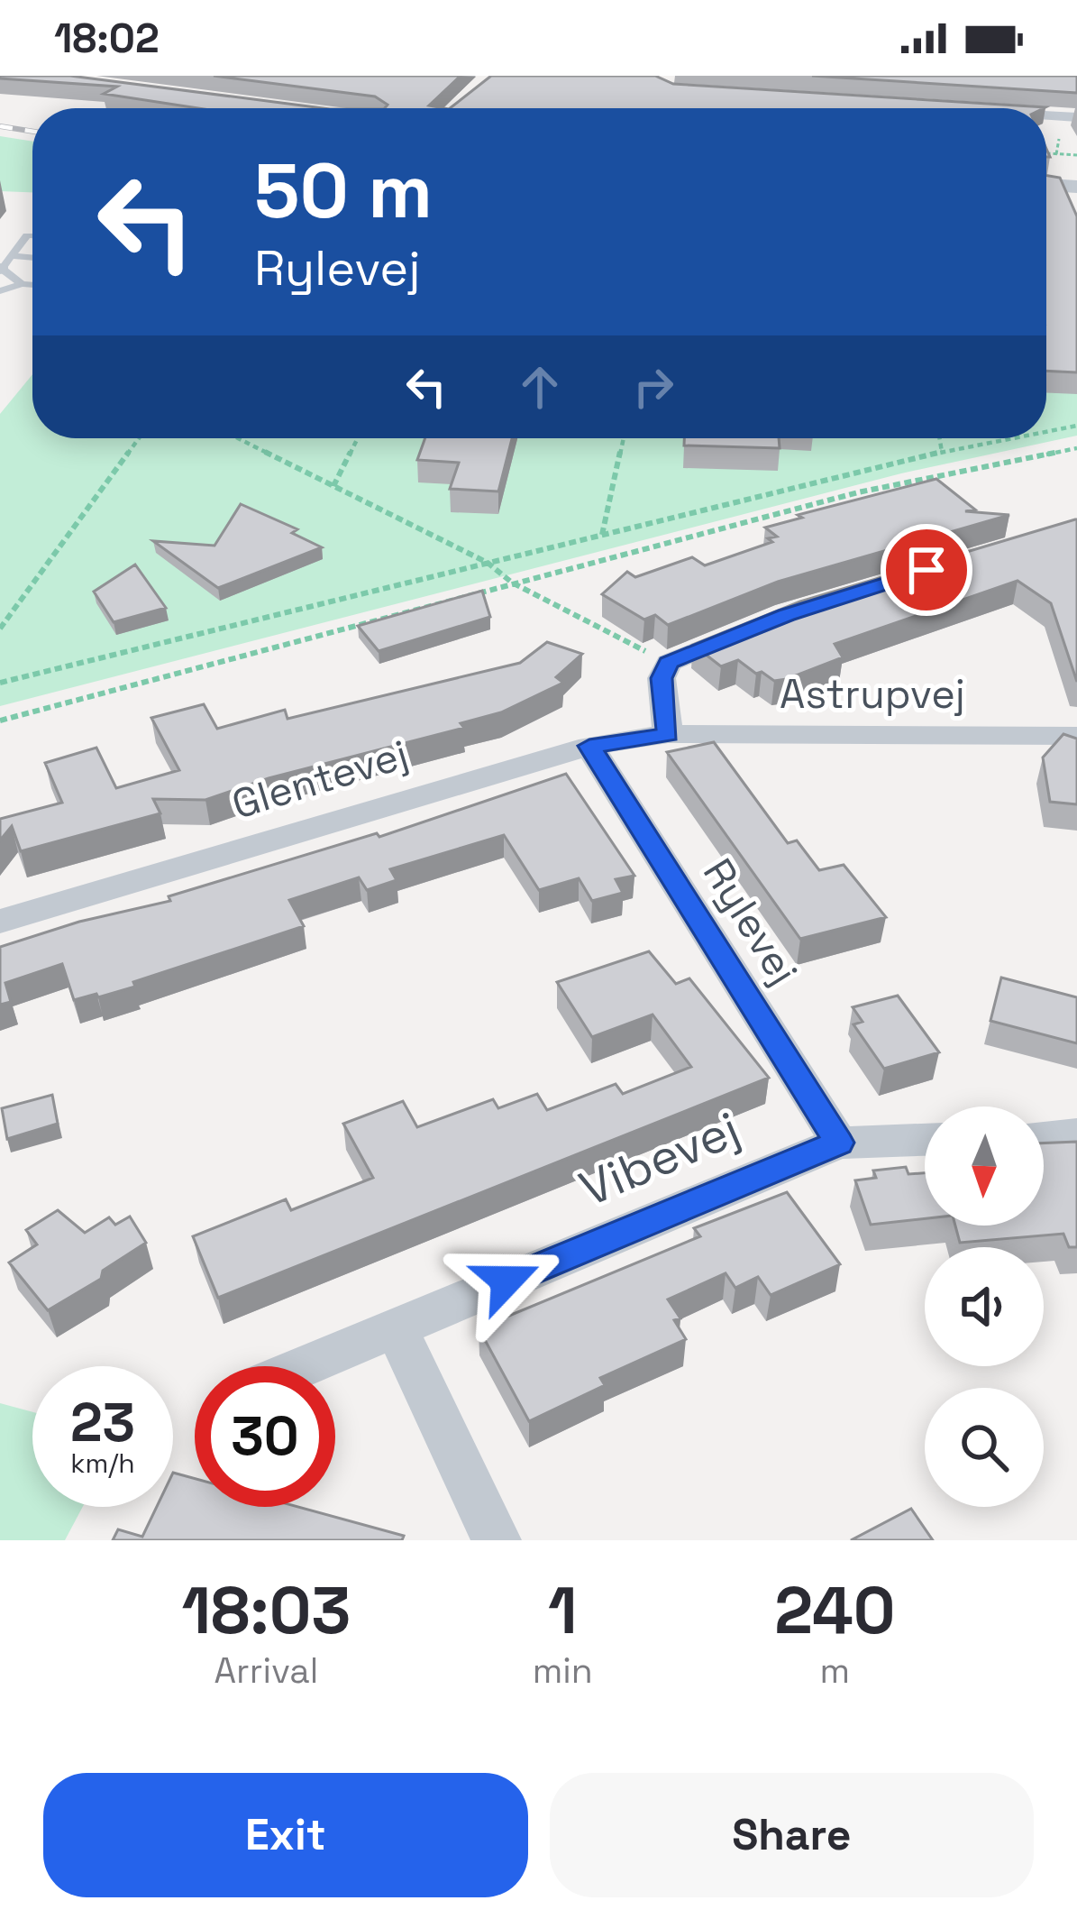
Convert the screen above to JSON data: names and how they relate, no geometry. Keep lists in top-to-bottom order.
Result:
{
  "streets": {
    "street": [
      "Astrupvej",
      "Glentevej",
      "Rylevej",
      "Vibevej"
    ]
  },
  "crossings": [
    ["Astrupvej", "Glentevej"],
    ["Glentevej", "Rylevej"],
    ["Rylevej", "Vibevej"]
  ],
  "north": "bottom",
  "page": {
    "status": "18:02",
    "turn": ["50 m", "Rylevej"],
    "speed": "23 km/h",
    "limit": "30",
    "eta": [
      "18:03",
      "Arrival",
      "1",
      "min",
      "240",
      "m"
    ],
    "buttons": ["Exit", "Share"]
  }
}
